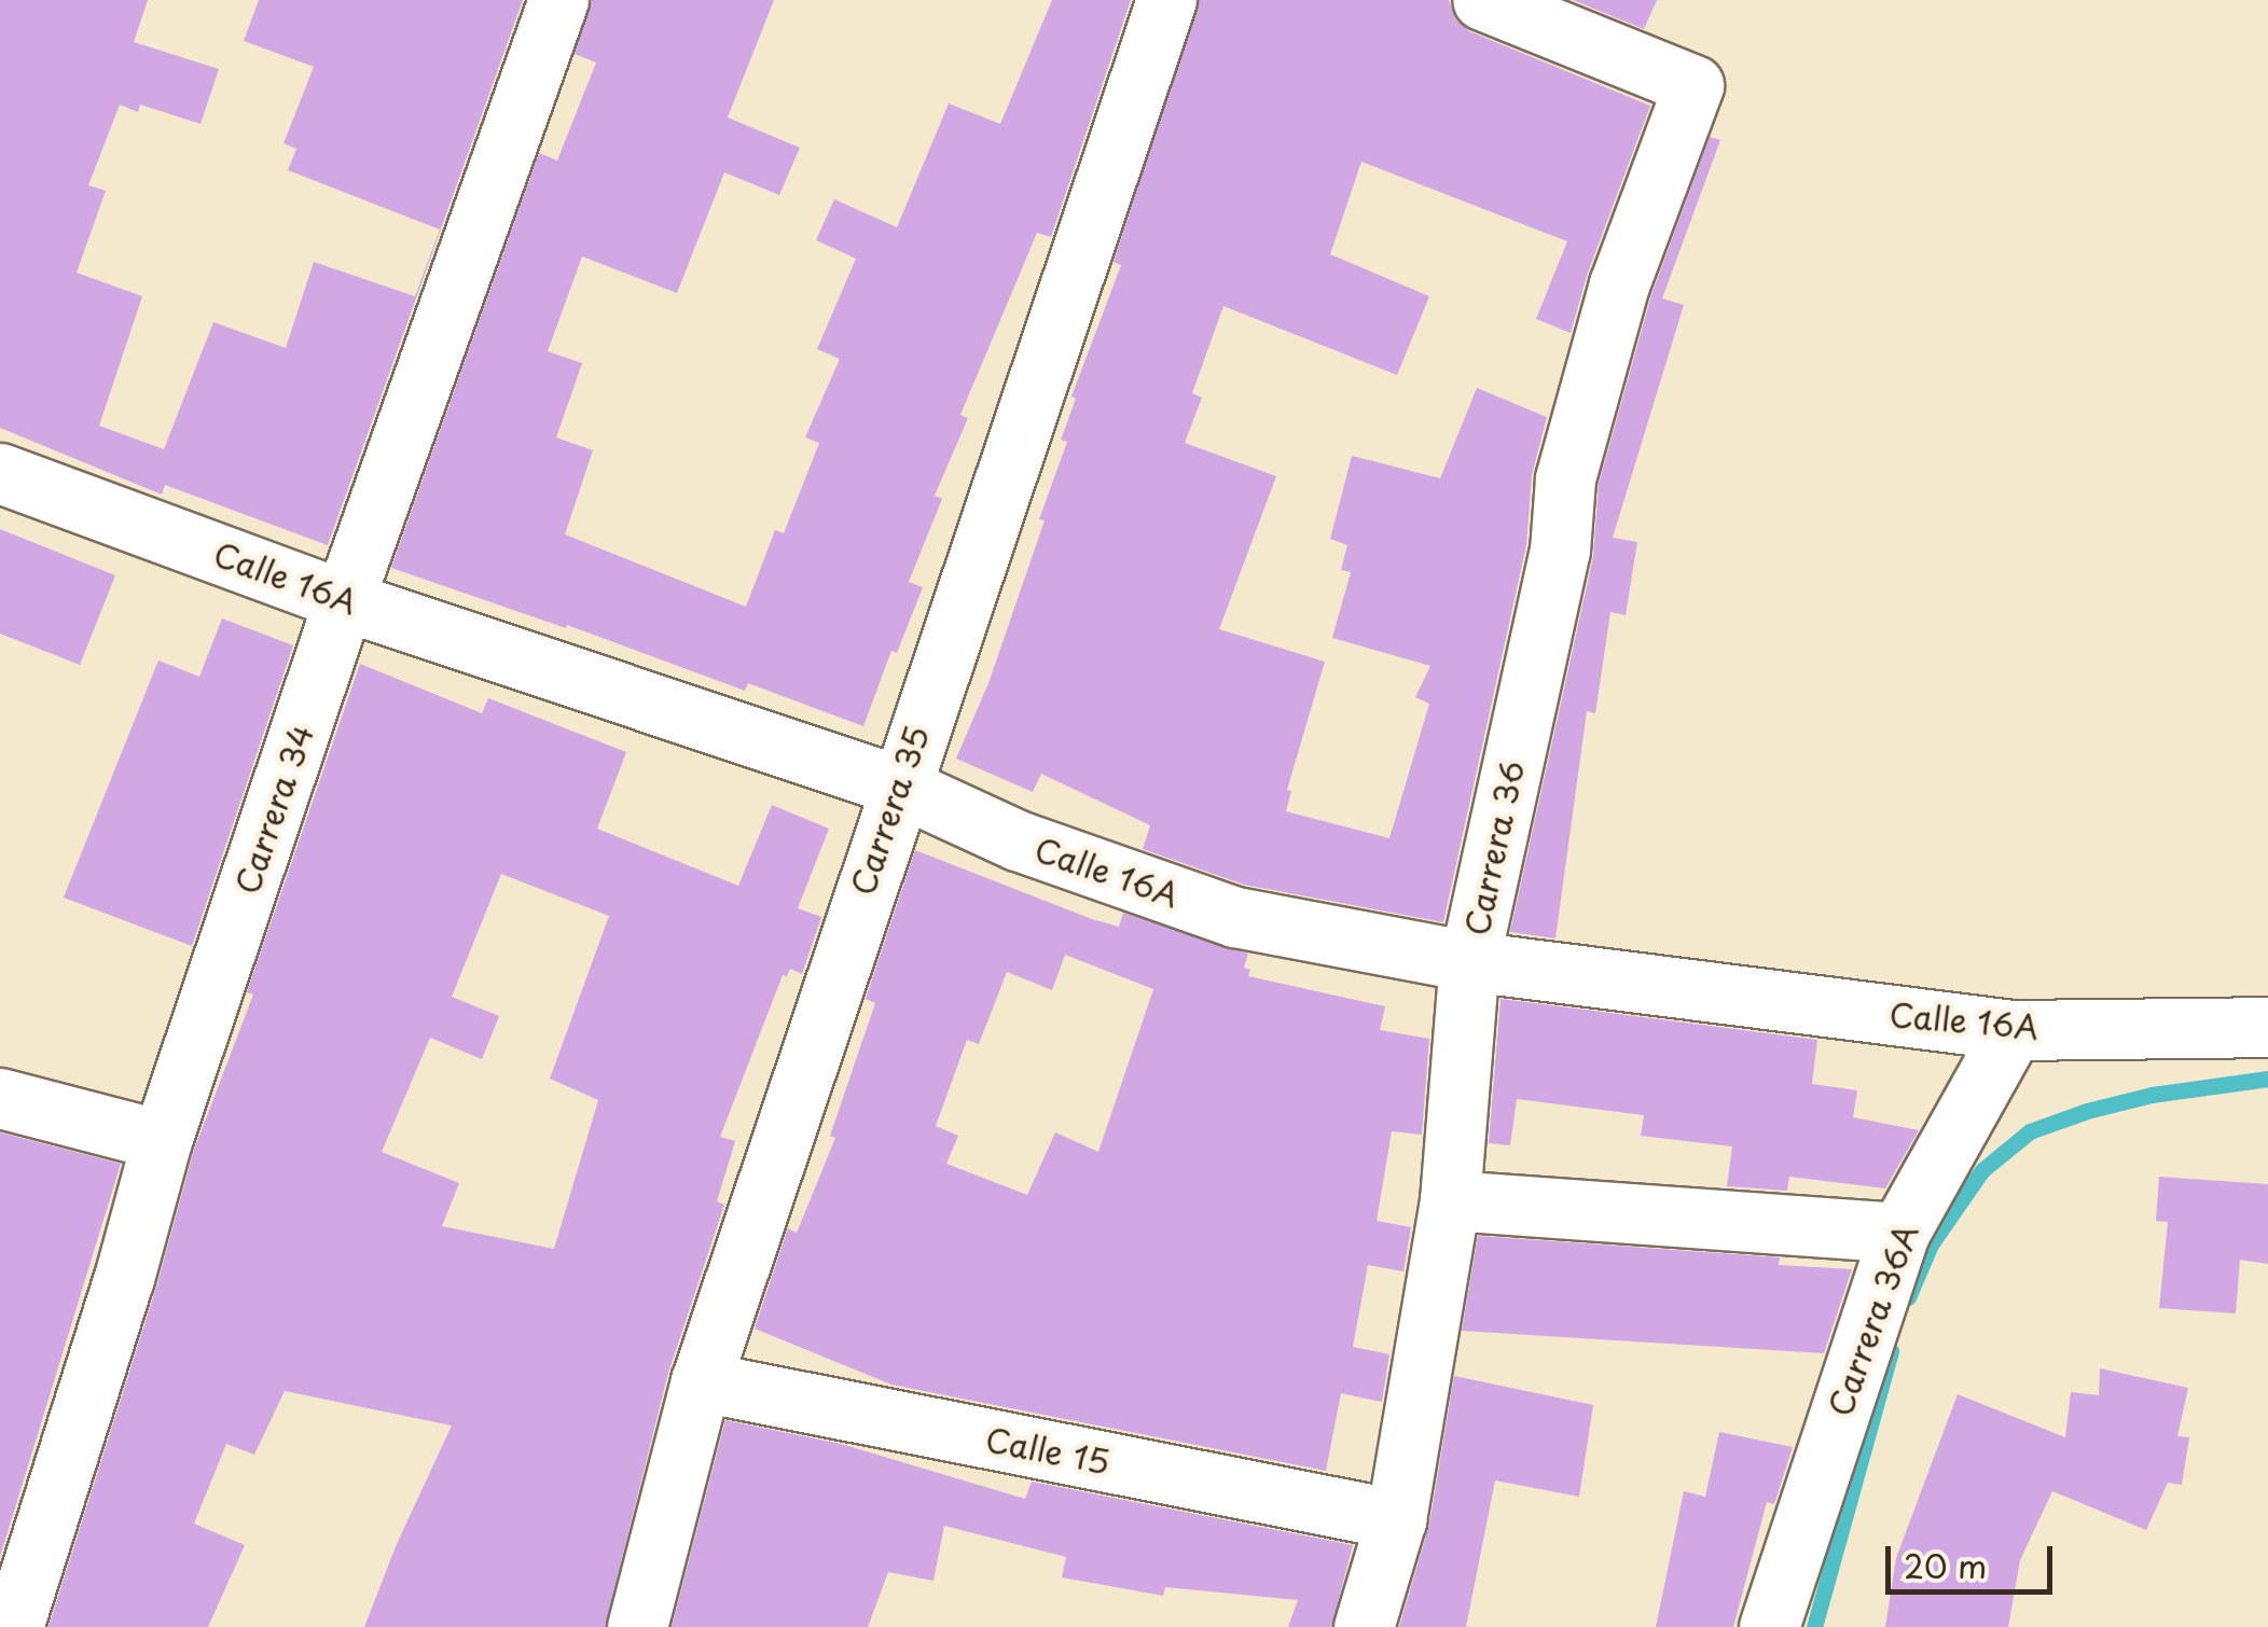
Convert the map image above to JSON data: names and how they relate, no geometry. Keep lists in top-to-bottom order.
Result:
{
  "streets": {
    "street": [
      "Calle 16A",
      "Carrera 34",
      "Carrera 35",
      "Carrera 36",
      "Carrera 36A",
      "Calle 15"
    ]
  },
  "crossings": [
    ["Calle 16A", "Carrera 34"],
    ["Calle 16A", "Carrera 35"],
    ["Calle 16A", "Carrera 36"],
    ["Calle 16A", "Carrera 36A"],
    ["Carrera 35", "Calle 15"],
    ["Carrera 36", "Calle 15"]
  ],
  "scale_bar": "20 m"
}
